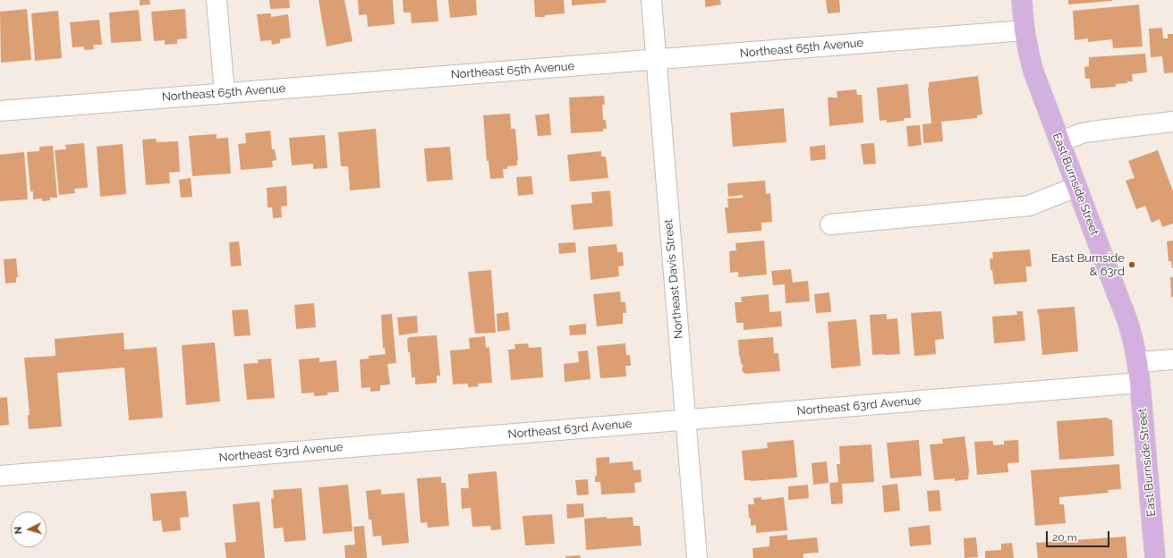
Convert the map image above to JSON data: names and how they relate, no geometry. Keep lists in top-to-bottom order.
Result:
{
  "streets": {
    "main road": ["East Burnside Street"],
    "street": ["Northeast 65th Avenue", "Northeast Davis Street", "Northeast 63rd Avenue"]
  },
  "crossings": [
    ["Northeast 65th Avenue", "East Burnside Street"],
    ["Northeast 65th Avenue", "Northeast Davis Street"],
    ["East Burnside Street", "Northeast 63rd Avenue"],
    ["Northeast Davis Street", "Northeast 63rd Avenue"]
  ],
  "places": ["East Burnside & 63rd"],
  "scale_bar": "20 m",
  "north": "left"
}
